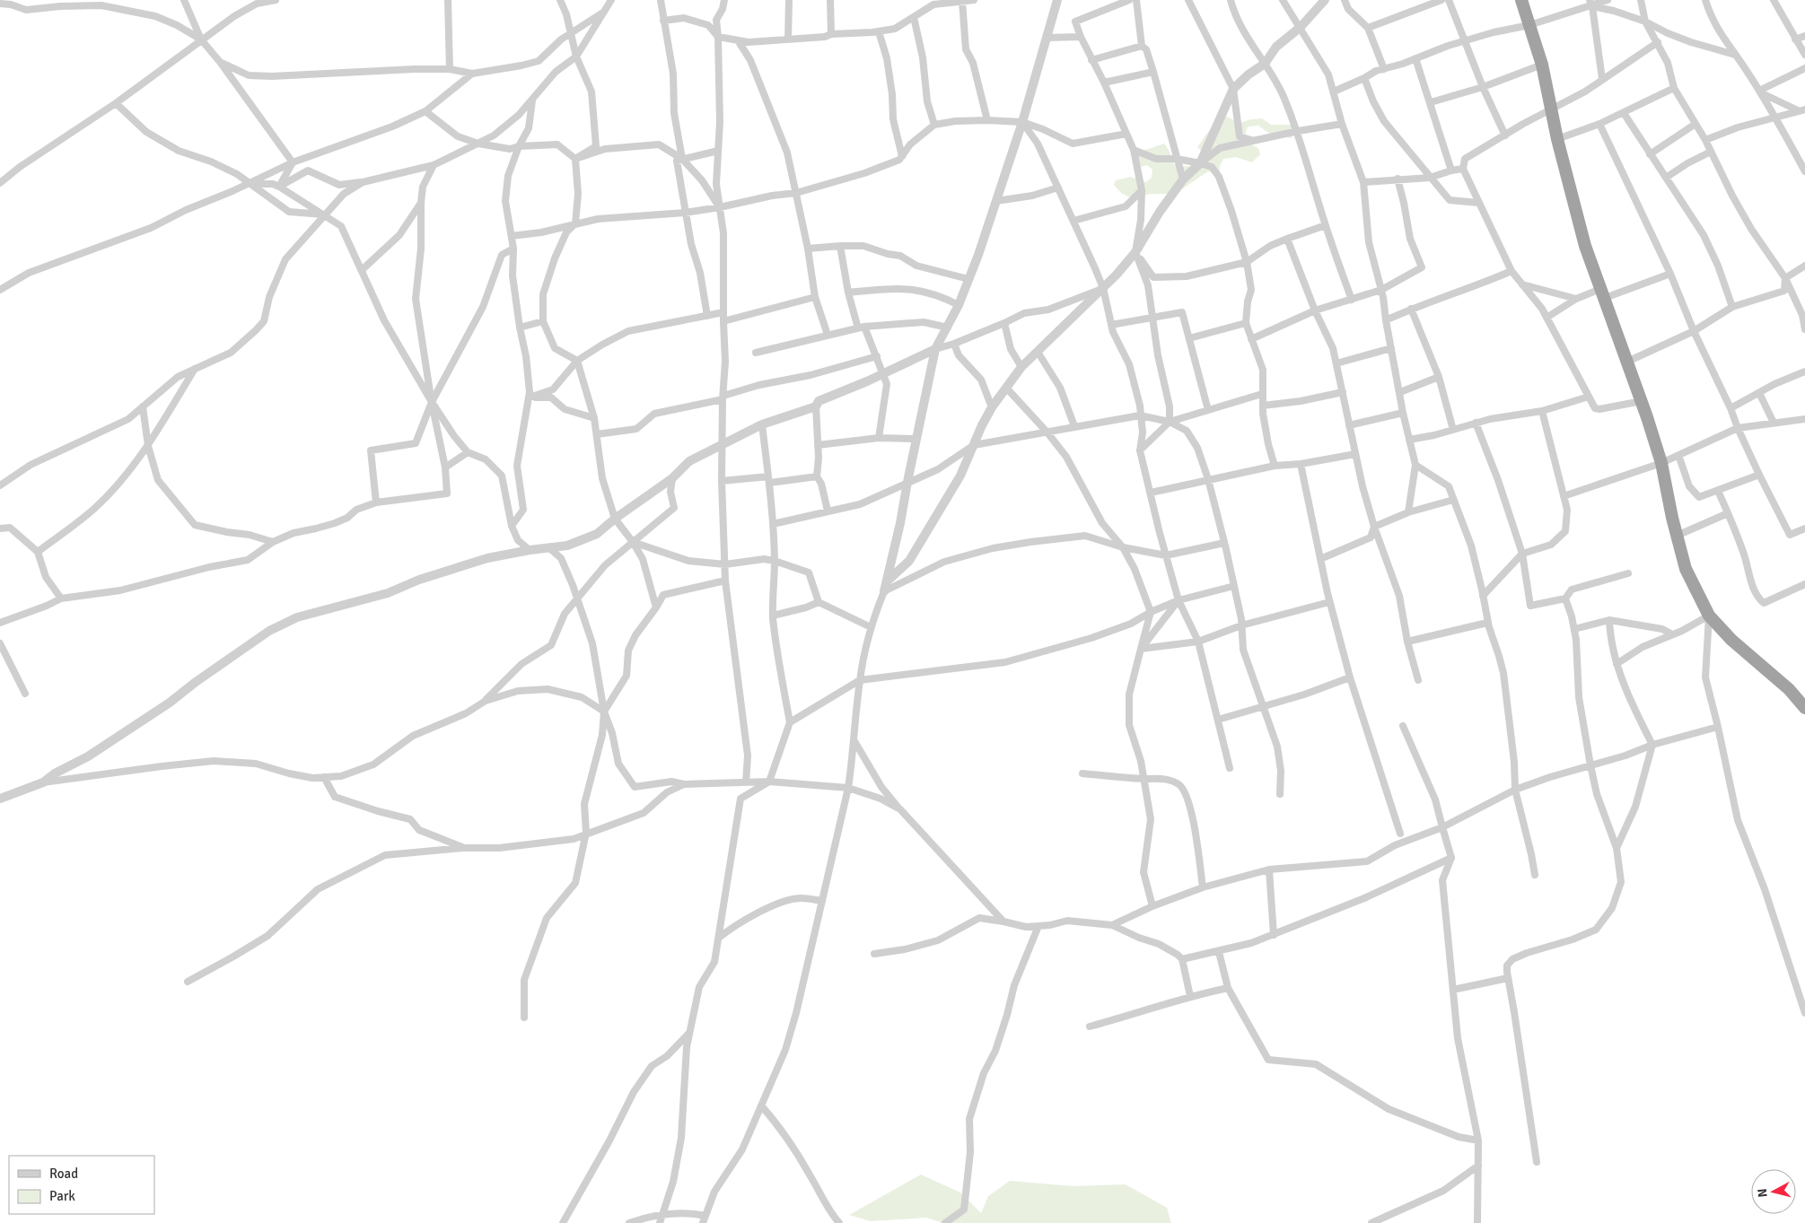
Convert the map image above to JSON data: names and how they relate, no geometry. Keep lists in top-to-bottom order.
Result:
{
  "legend": ["Road", "Park"],
  "north": "left"
}
